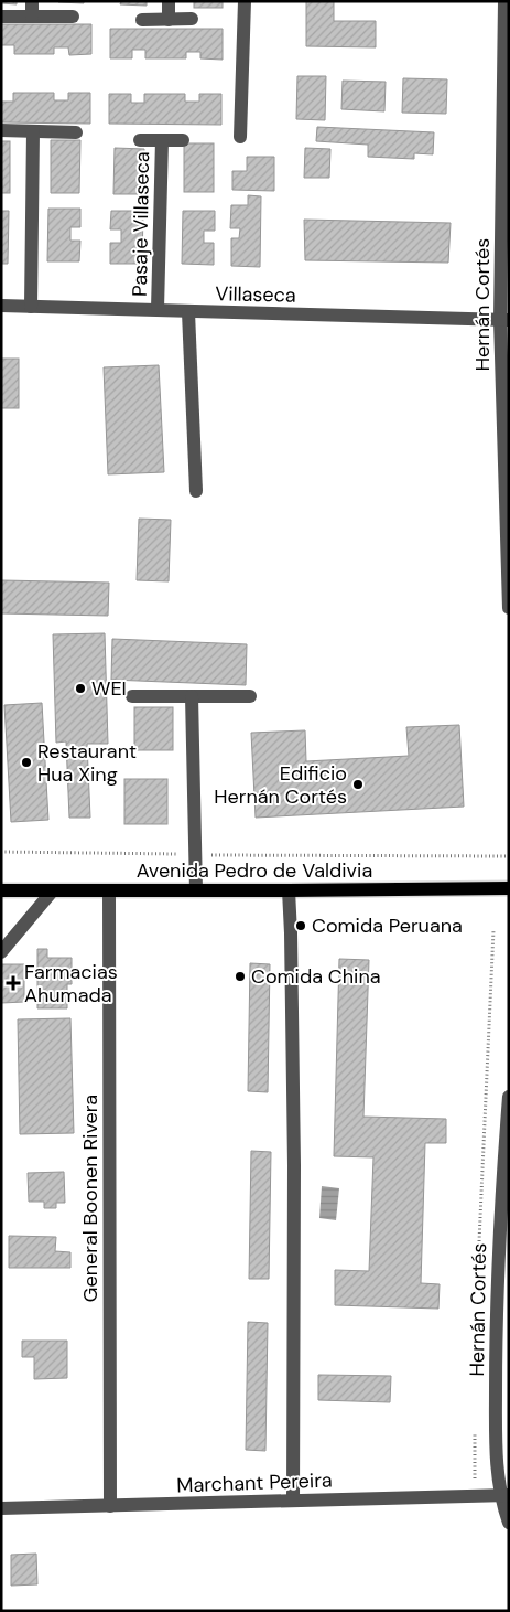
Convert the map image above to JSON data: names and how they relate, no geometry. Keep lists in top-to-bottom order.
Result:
{
  "streets": {
    "main road": ["Avenida Pedro de Valdivia"],
    "street": [
      "Pasaje Villaseca",
      "Villaseca",
      "Hernán Cortés",
      "General Boonen Rivera",
      "Marchant Pereira"
    ]
  },
  "crossings": [
    ["Pasaje Villaseca", "Villaseca"],
    ["Villaseca", "Hernán Cortés"],
    ["Hernán Cortés", "Marchant Pereira"],
    ["Avenida Pedro de Valdivia", "General Boonen Rivera"],
    ["General Boonen Rivera", "Marchant Pereira"]
  ],
  "places": {
    "other": [
      "WEI",
      "Restaurant Hua Xing",
      "Edificio Hernán Cortés",
      "Comida Peruana",
      "Comida China"
    ],
    "health": ["Farmacias Ahumada"]
  }
}
